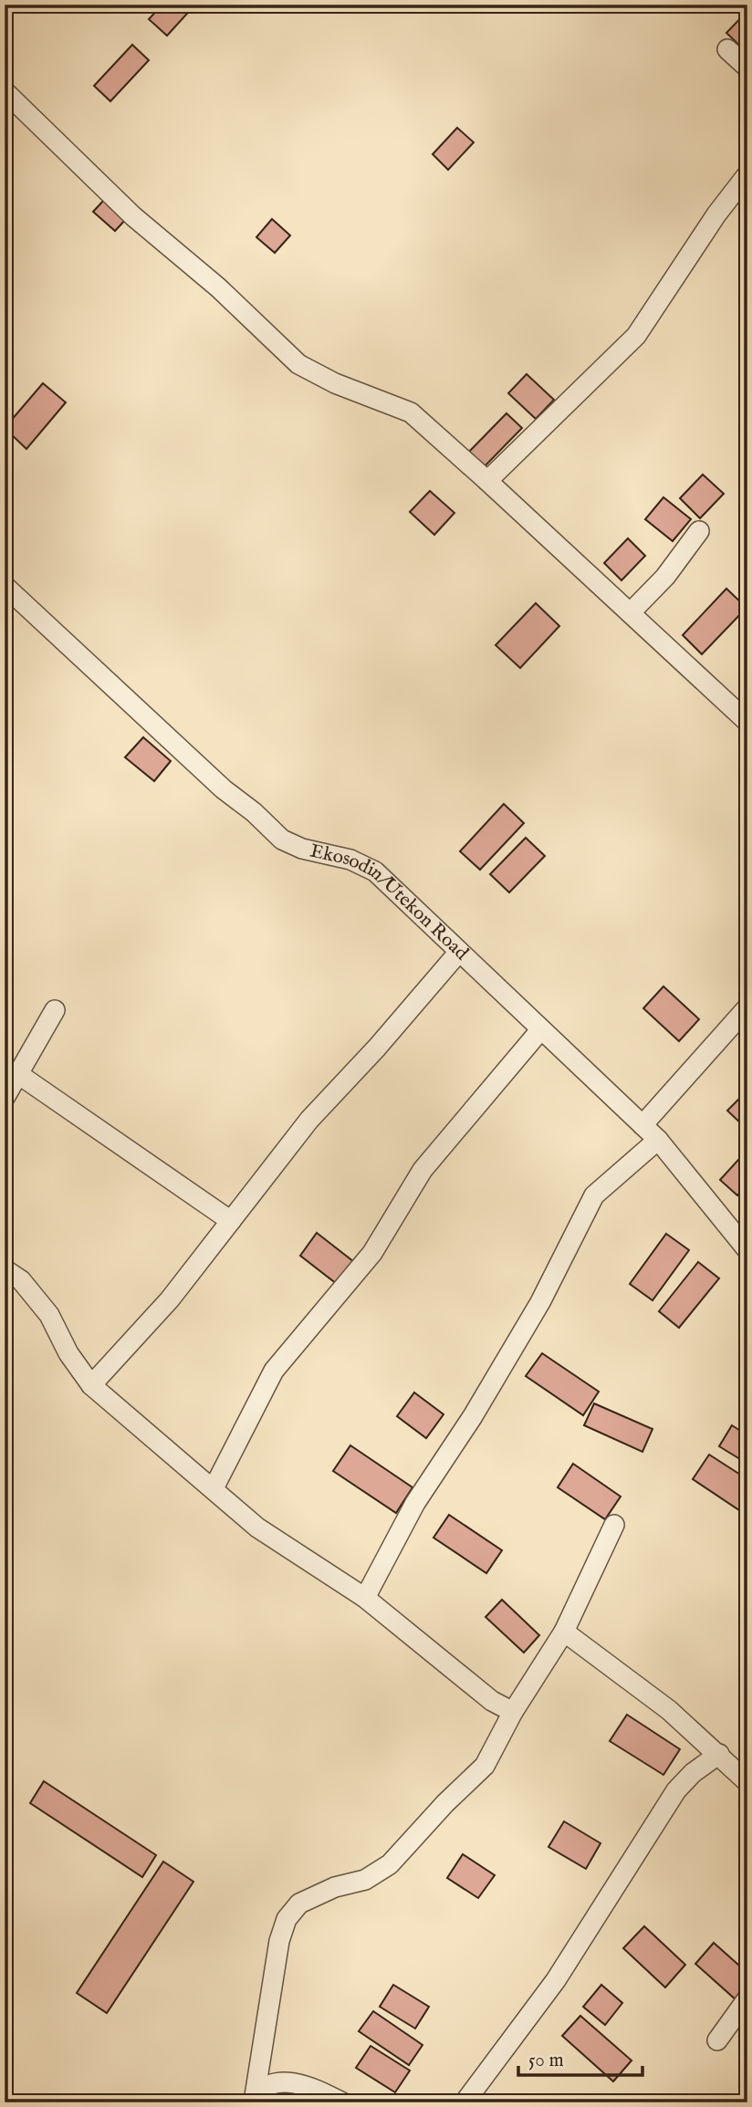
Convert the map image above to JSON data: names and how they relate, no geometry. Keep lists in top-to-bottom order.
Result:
{
  "streets": {
    "street": ["Ekosodin/Utekon Road"]
  },
  "scale_bar": "50 m"
}
